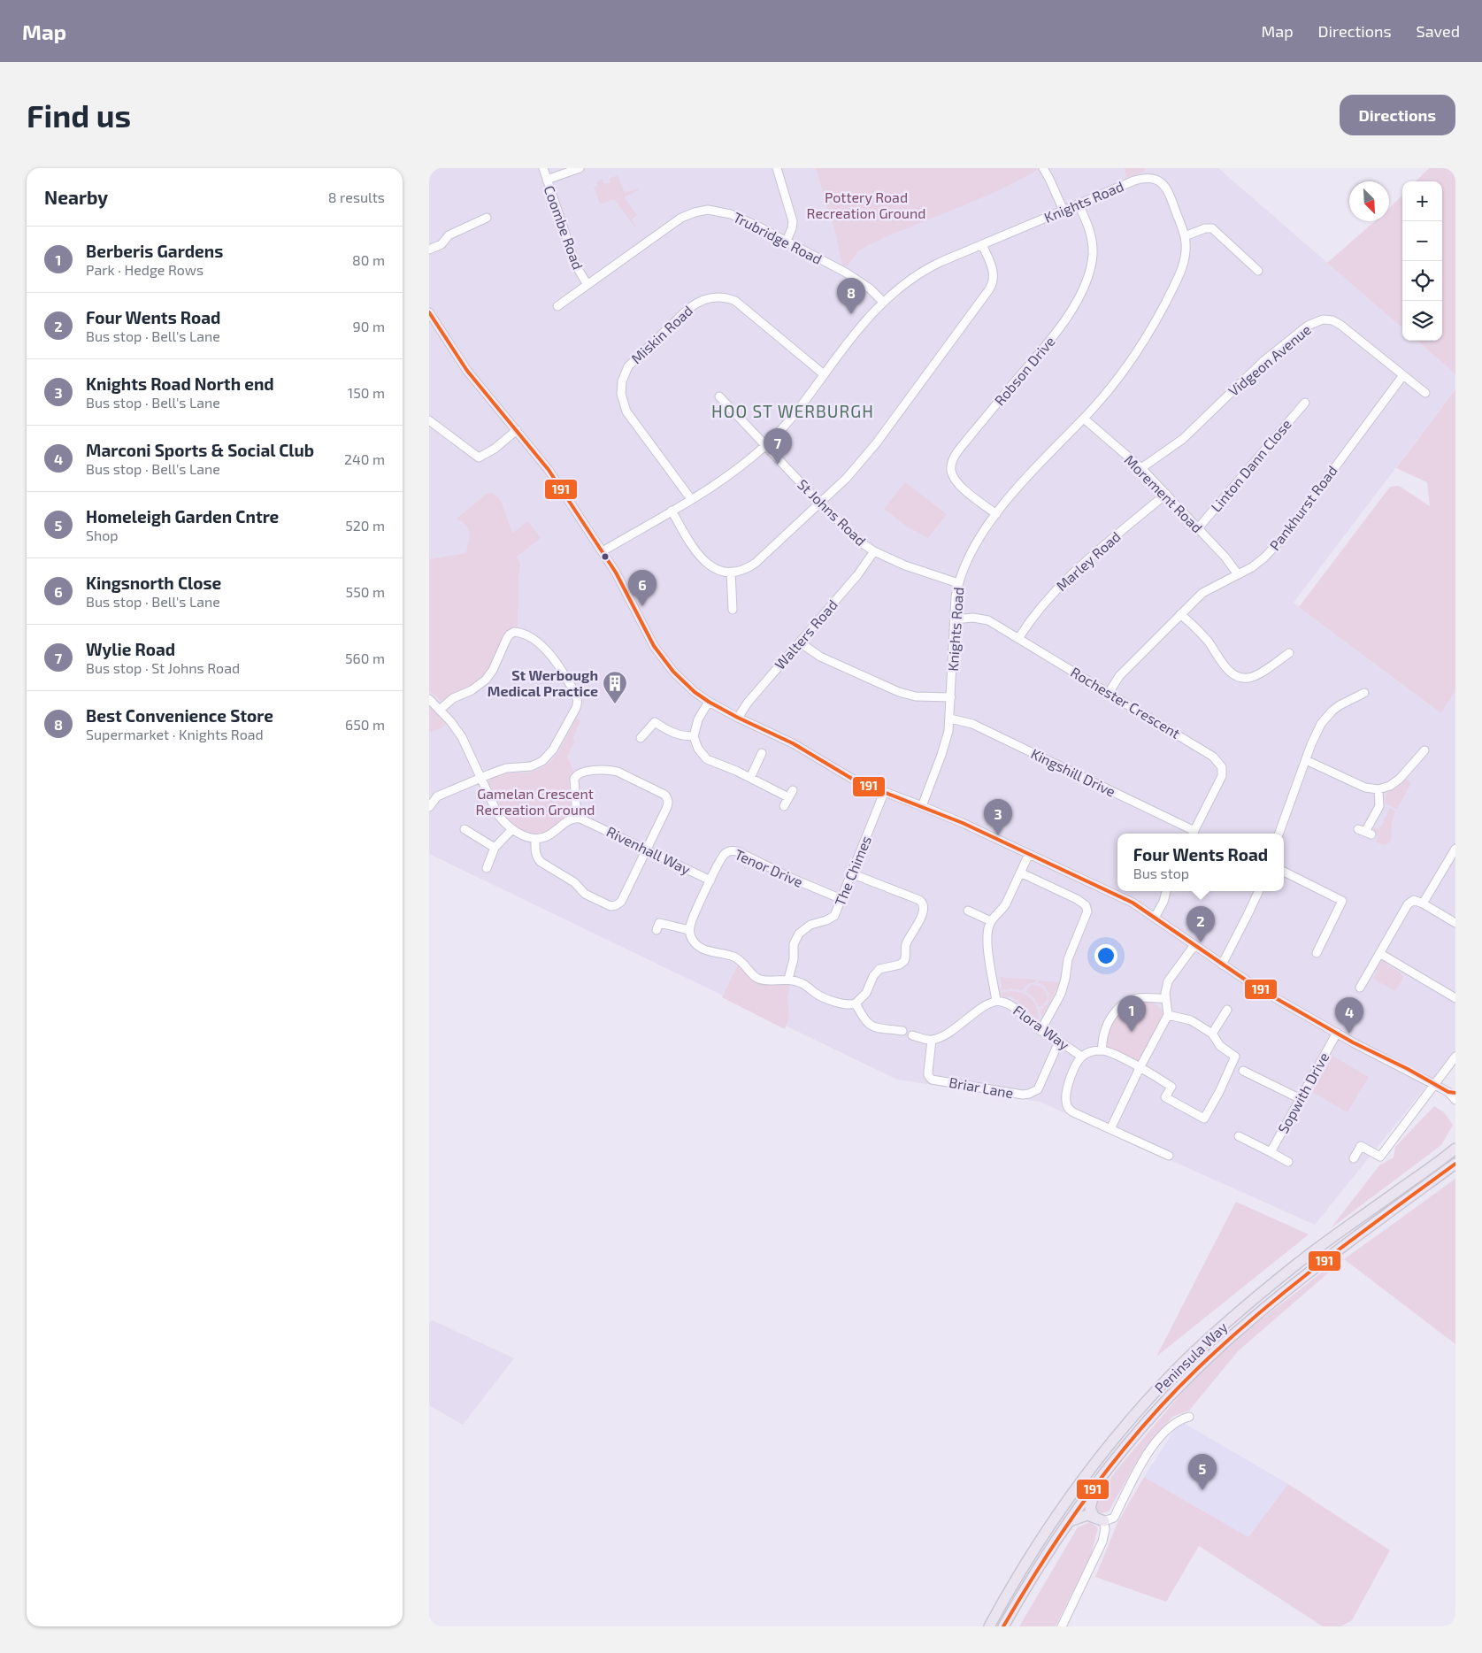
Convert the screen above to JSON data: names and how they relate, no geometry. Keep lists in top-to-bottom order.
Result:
{
  "streets": {
    "main road": ["Peninsula Way"],
    "street": [
      "Knights Road",
      "Coombe Road",
      "Trubridge Road",
      "Miskin Road",
      "Vidgeon Avenue",
      "Robson Drive",
      "Linton Dann Close",
      "Morement Road",
      "Pankhurst Road",
      "St Johns Road",
      "Marley Road",
      "Walters Road",
      "Rochester Crescent",
      "Kingshill Drive",
      "Rivenhall Way",
      "Tenor Drive",
      "The Chimes",
      "Flora Way",
      "Briar Lane",
      "Sopwith Drive"
    ]
  },
  "crossings": [
    ["Knights Road", "Trubridge Road"],
    ["Knights Road", "Miskin Road"],
    ["Knights Road", "Robson Drive"],
    ["Knights Road", "Morement Road"],
    ["Knights Road", "St Johns Road"],
    ["Knights Road", "Rochester Crescent"],
    ["Knights Road", "Kingshill Drive"],
    ["Coombe Road", "Trubridge Road"],
    ["Vidgeon Avenue", "Morement Road"],
    ["Vidgeon Avenue", "Pankhurst Road"],
    ["Linton Dann Close", "Morement Road"],
    ["Morement Road", "Pankhurst Road"],
    ["Morement Road", "Marley Road"],
    ["Pankhurst Road", "Rochester Crescent"],
    ["St Johns Road", "Walters Road"],
    ["Marley Road", "Rochester Crescent"],
    ["Rivenhall Way", "Tenor Drive"],
    ["Tenor Drive", "The Chimes"],
    ["Flora Way", "Briar Lane"]
  ],
  "districts": ["HOO ST WERBURGH"],
  "parks": ["Pottery Road Recreation Ground", "Gamelan Crescent Recreation Ground"],
  "places": {
    "building": ["St Werbough Medical Practice"]
  },
  "lines": ["transit line 191"],
  "north": "bottom right",
  "page": {
    "header": "Map",
    "nav": ["Map", "Directions", "Saved"],
    "buttons": "Directions",
    "title": "Find us",
    "heading": ["Nearby", "8 results"],
    "map_buttons": ["+", "−"],
    "list": [
      {
        "mark": "1",
        "name": "Berberis Gardens",
        "note": "Park · Hedge Rows",
        "value": "80 m"
      },
      {
        "mark": "2",
        "name": "Four Wents Road",
        "note": "Bus stop · Bell's Lane",
        "value": "90 m"
      },
      {
        "mark": "3",
        "name": "Knights Road North end",
        "note": "Bus stop · Bell's Lane",
        "value": "150 m"
      },
      {
        "mark": "4",
        "name": "Marconi Sports & Social Club",
        "note": "Bus stop · Bell's Lane",
        "value": "240 m"
      },
      {
        "mark": "5",
        "name": "Homeleigh Garden Cntre",
        "note": "Shop",
        "value": "520 m"
      },
      {
        "mark": "6",
        "name": "Kingsnorth Close",
        "note": "Bus stop · Bell's Lane",
        "value": "550 m"
      },
      {
        "mark": "7",
        "name": "Wylie Road",
        "note": "Bus stop · St Johns Road",
        "value": "560 m"
      },
      {
        "mark": "8",
        "name": "Best Convenience Store",
        "note": "Supermarket · Knights Road",
        "value": "650 m"
      }
    ],
    "pins": [
      "8",
      "7",
      "6",
      "3",
      "2",
      "1",
      "4",
      "5"
    ],
    "popup": ["Four Wents Road", "Bus stop"]
  }
}
